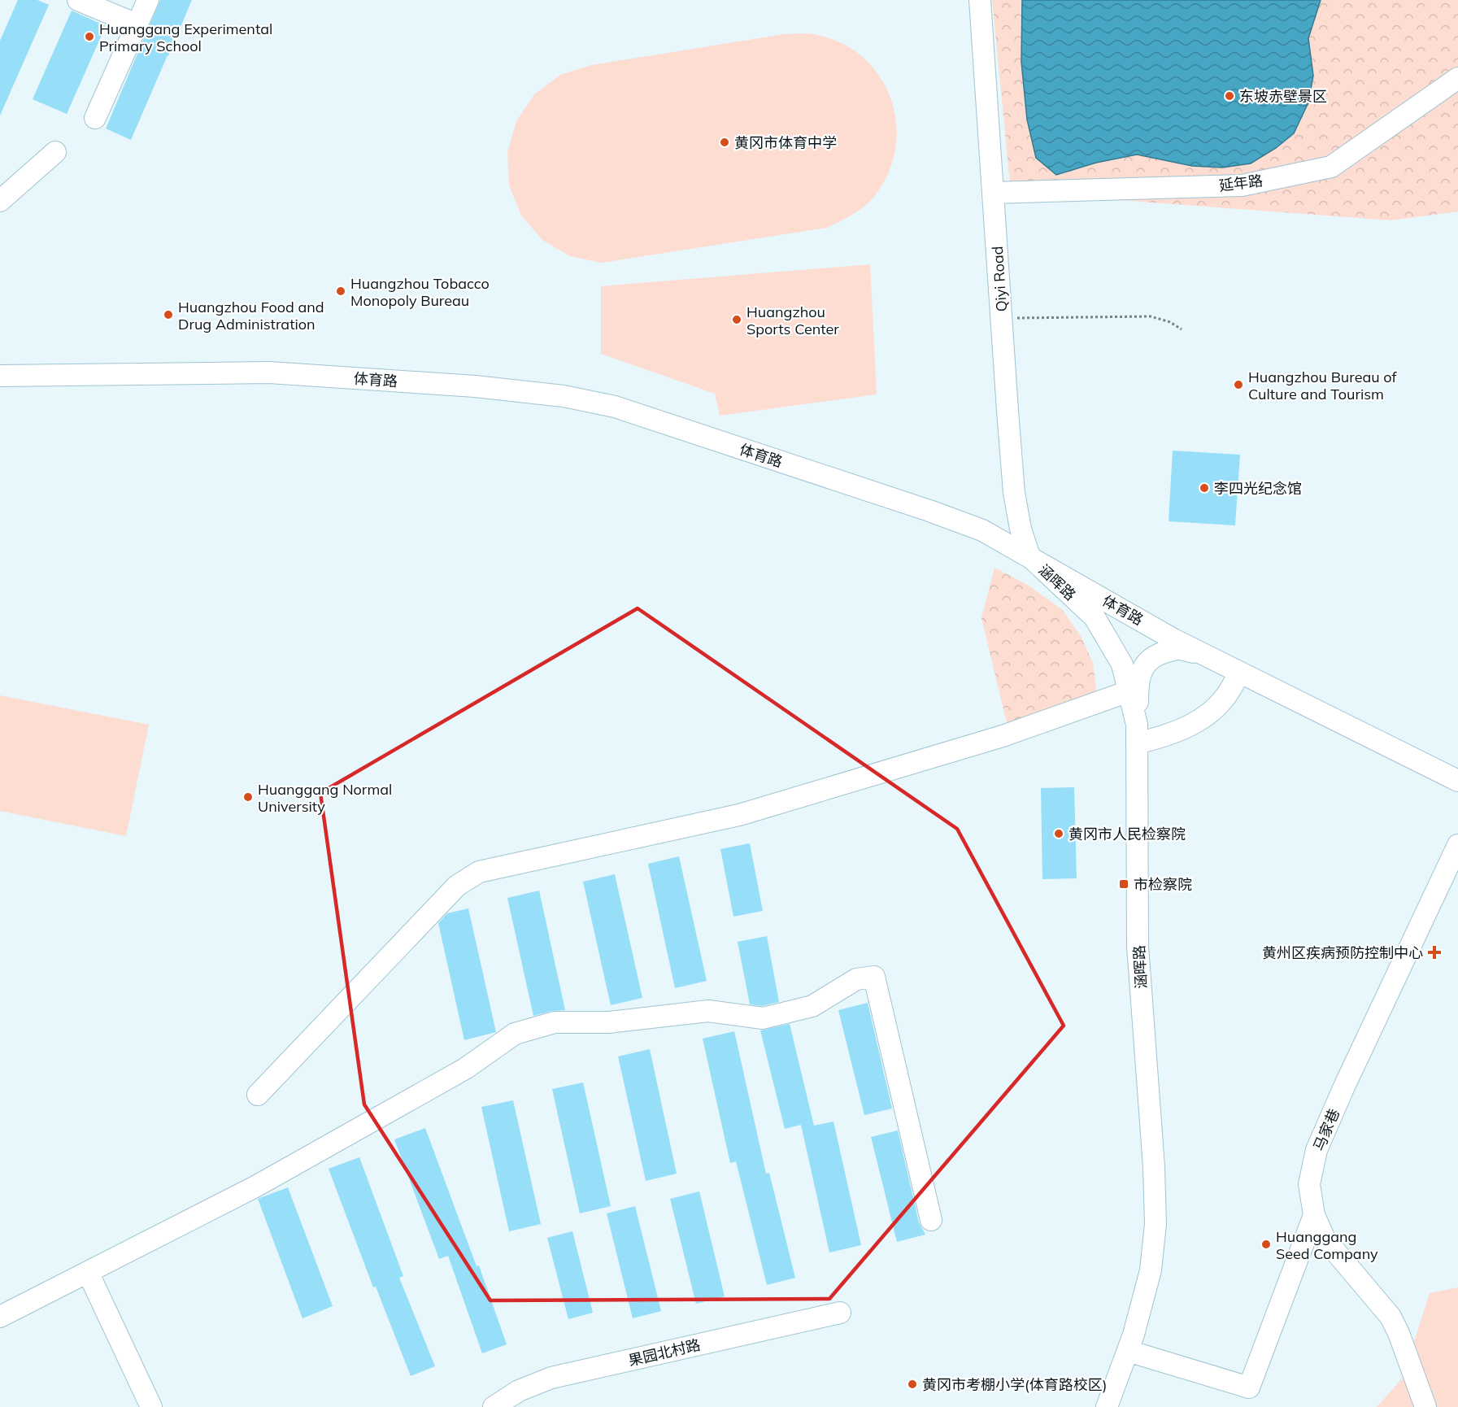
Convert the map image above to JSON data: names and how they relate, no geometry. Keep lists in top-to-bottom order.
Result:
{
  "streets": {
    "street": [
      "延年路",
      "Qiyi Road",
      "体育路",
      "涵晖路",
      "马家巷",
      "果园北村路"
    ]
  },
  "crossings": [
    ["延年路", "Qiyi Road"],
    ["Qiyi Road", "体育路"],
    ["Qiyi Road", "涵晖路"],
    ["体育路", "涵晖路"]
  ],
  "places": {
    "other": [
      "Huanggang Experimental Primary School",
      "东坡赤壁景区",
      "黄冈市体育中学",
      "Huangzhou Tobacco Monopoly Bureau",
      "Huangzhou Food and Drug Administration",
      "Huangzhou Sports Center",
      "Huangzhou Bureau of Culture and Tourism",
      "李四光纪念馆",
      "Huanggang Normal University",
      "黄冈市人民检察院",
      "Huanggang Seed Company",
      "黄冈市考棚小学(体育路校区)"
    ],
    "transit": ["市检察院"],
    "health": ["黄州区疾病预防控制中心"]
  }
}
